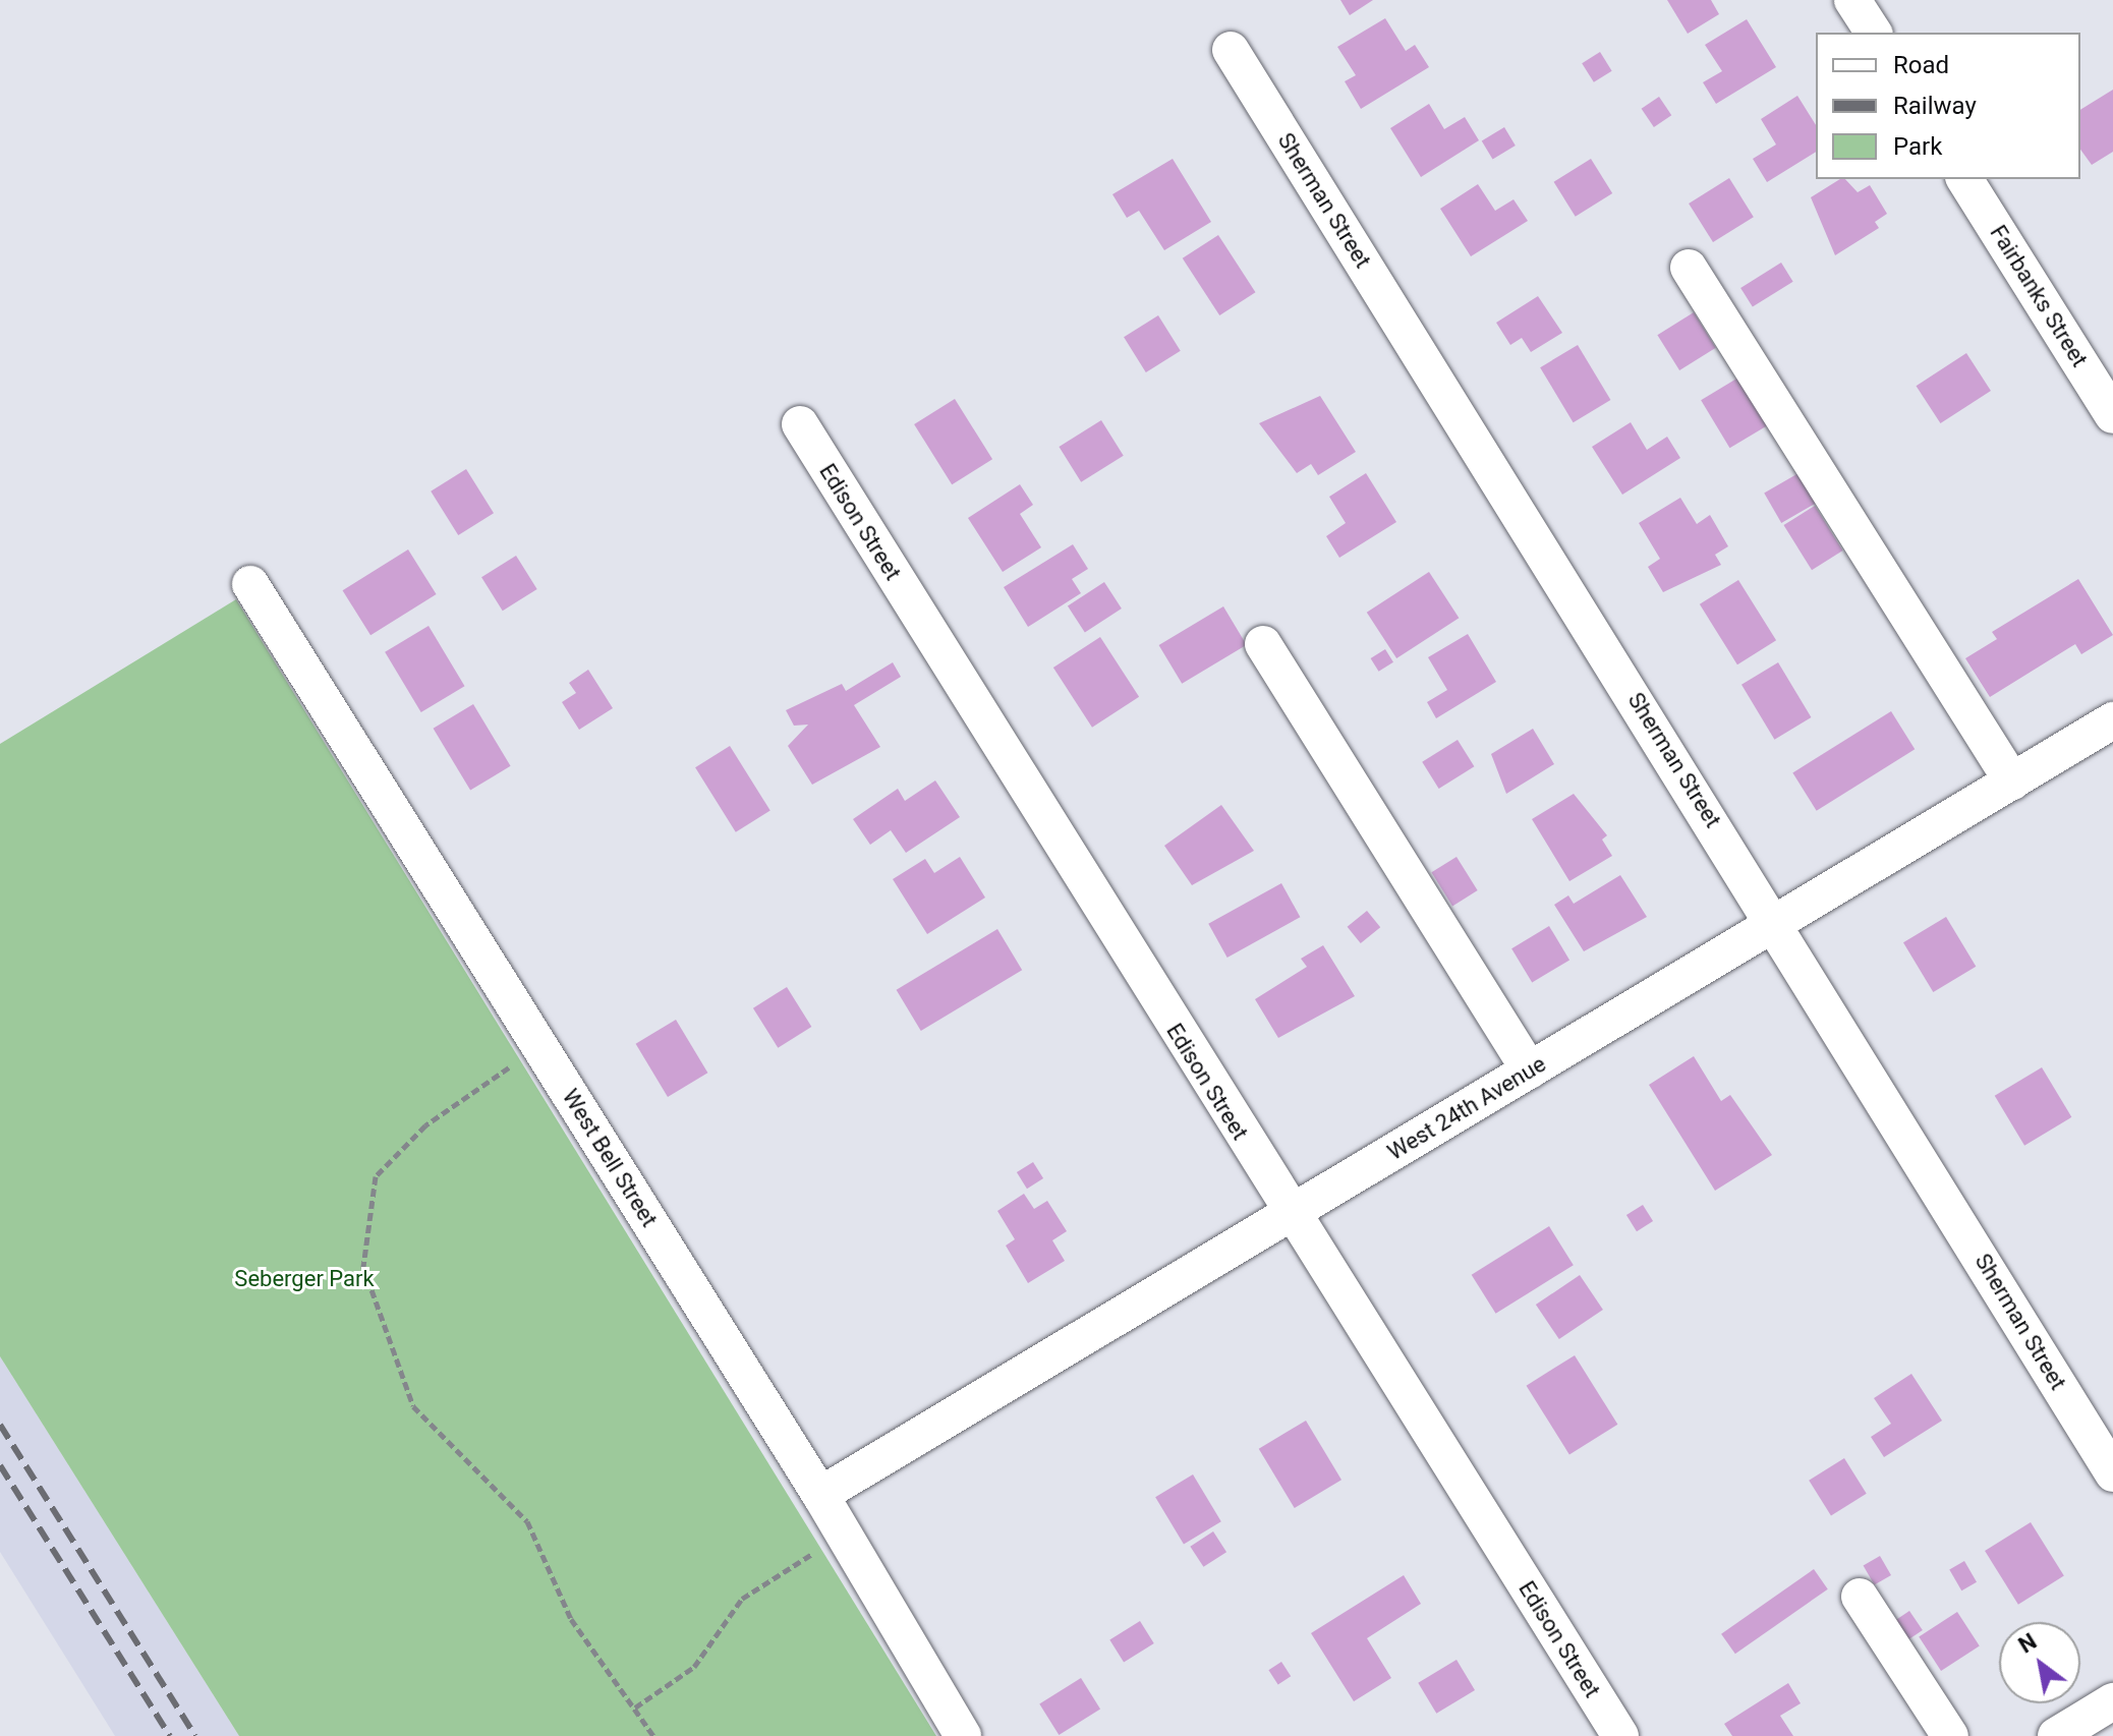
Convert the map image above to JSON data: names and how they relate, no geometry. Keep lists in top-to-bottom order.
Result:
{
  "streets": {
    "street": [
      "Sherman Street",
      "Fairbanks Street",
      "Edison Street",
      "West 24th Avenue",
      "West Bell Street"
    ]
  },
  "crossings": [
    ["Sherman Street", "West 24th Avenue"],
    ["Edison Street", "West 24th Avenue"],
    ["West 24th Avenue", "West Bell Street"]
  ],
  "parks": ["Seberger Park"],
  "legend": ["Road", "Railway", "Park"],
  "north": "top left"
}
